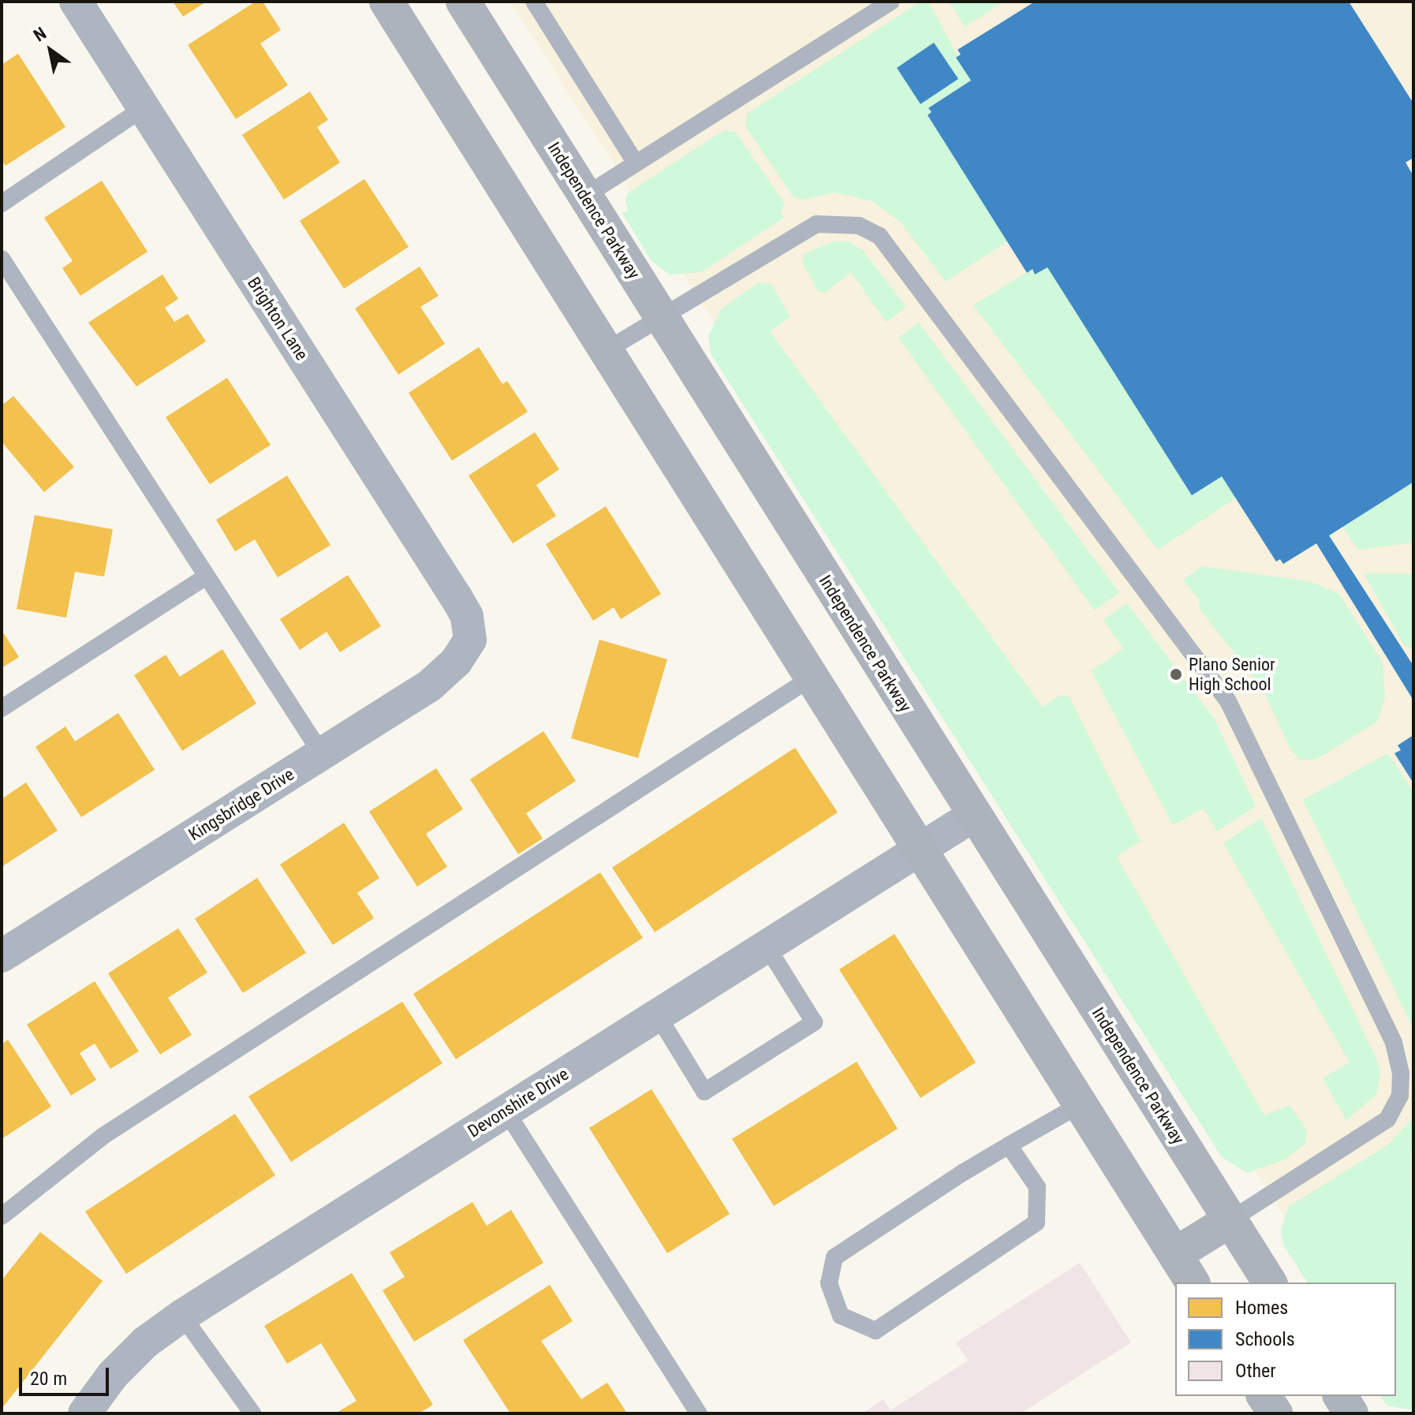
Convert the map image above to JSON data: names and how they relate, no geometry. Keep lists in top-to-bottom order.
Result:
{
  "streets": {
    "main road": ["Independence Parkway"],
    "street": ["Brighton Lane", "Kingsbridge Drive", "Devonshire Drive"]
  },
  "crossings": [
    ["Independence Parkway", "Devonshire Drive"],
    ["Brighton Lane", "Kingsbridge Drive"]
  ],
  "places": ["Plano Senior High School"],
  "legend": ["Homes", "Schools", "Other"],
  "scale_bar": "20 m",
  "north": "top left"
}
